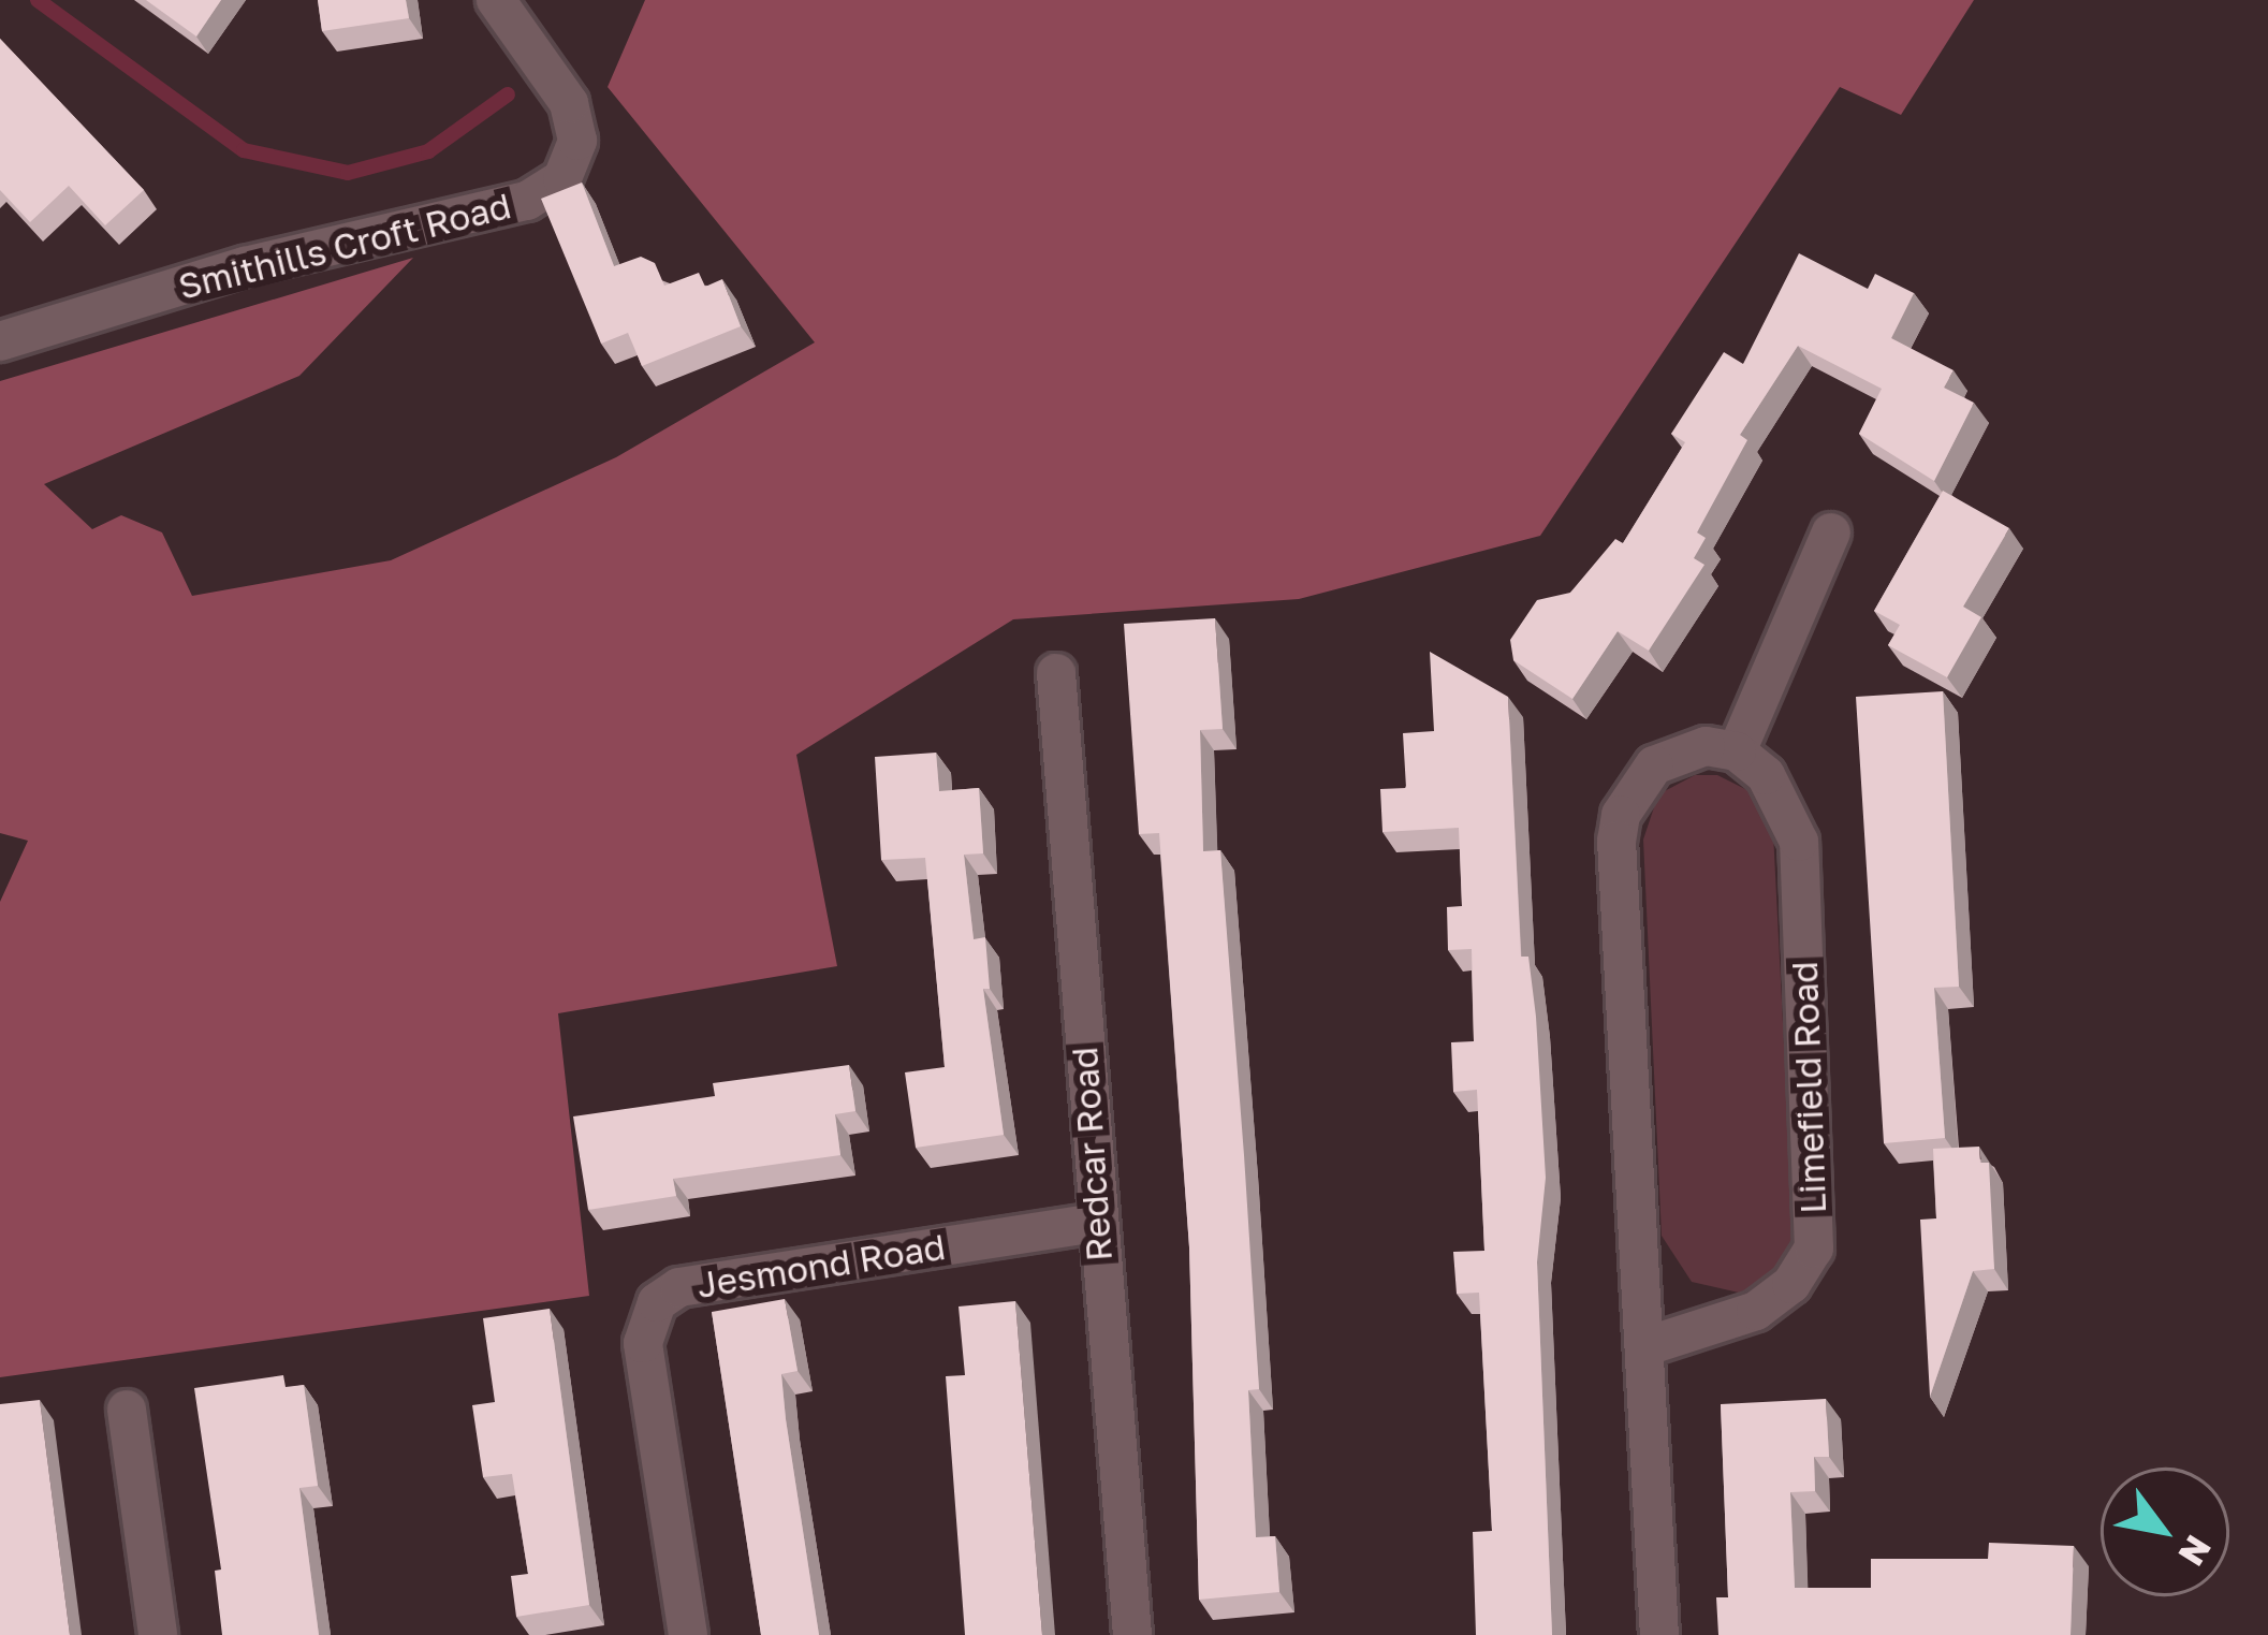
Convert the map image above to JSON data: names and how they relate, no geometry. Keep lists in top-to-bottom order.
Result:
{
  "streets": {
    "street": [
      "Smithills Croft Road",
      "Limefield Road",
      "Redcar Road",
      "Jesmond Road"
    ]
  },
  "crossings": [
    ["Redcar Road", "Jesmond Road"]
  ],
  "north": "bottom right"
}
